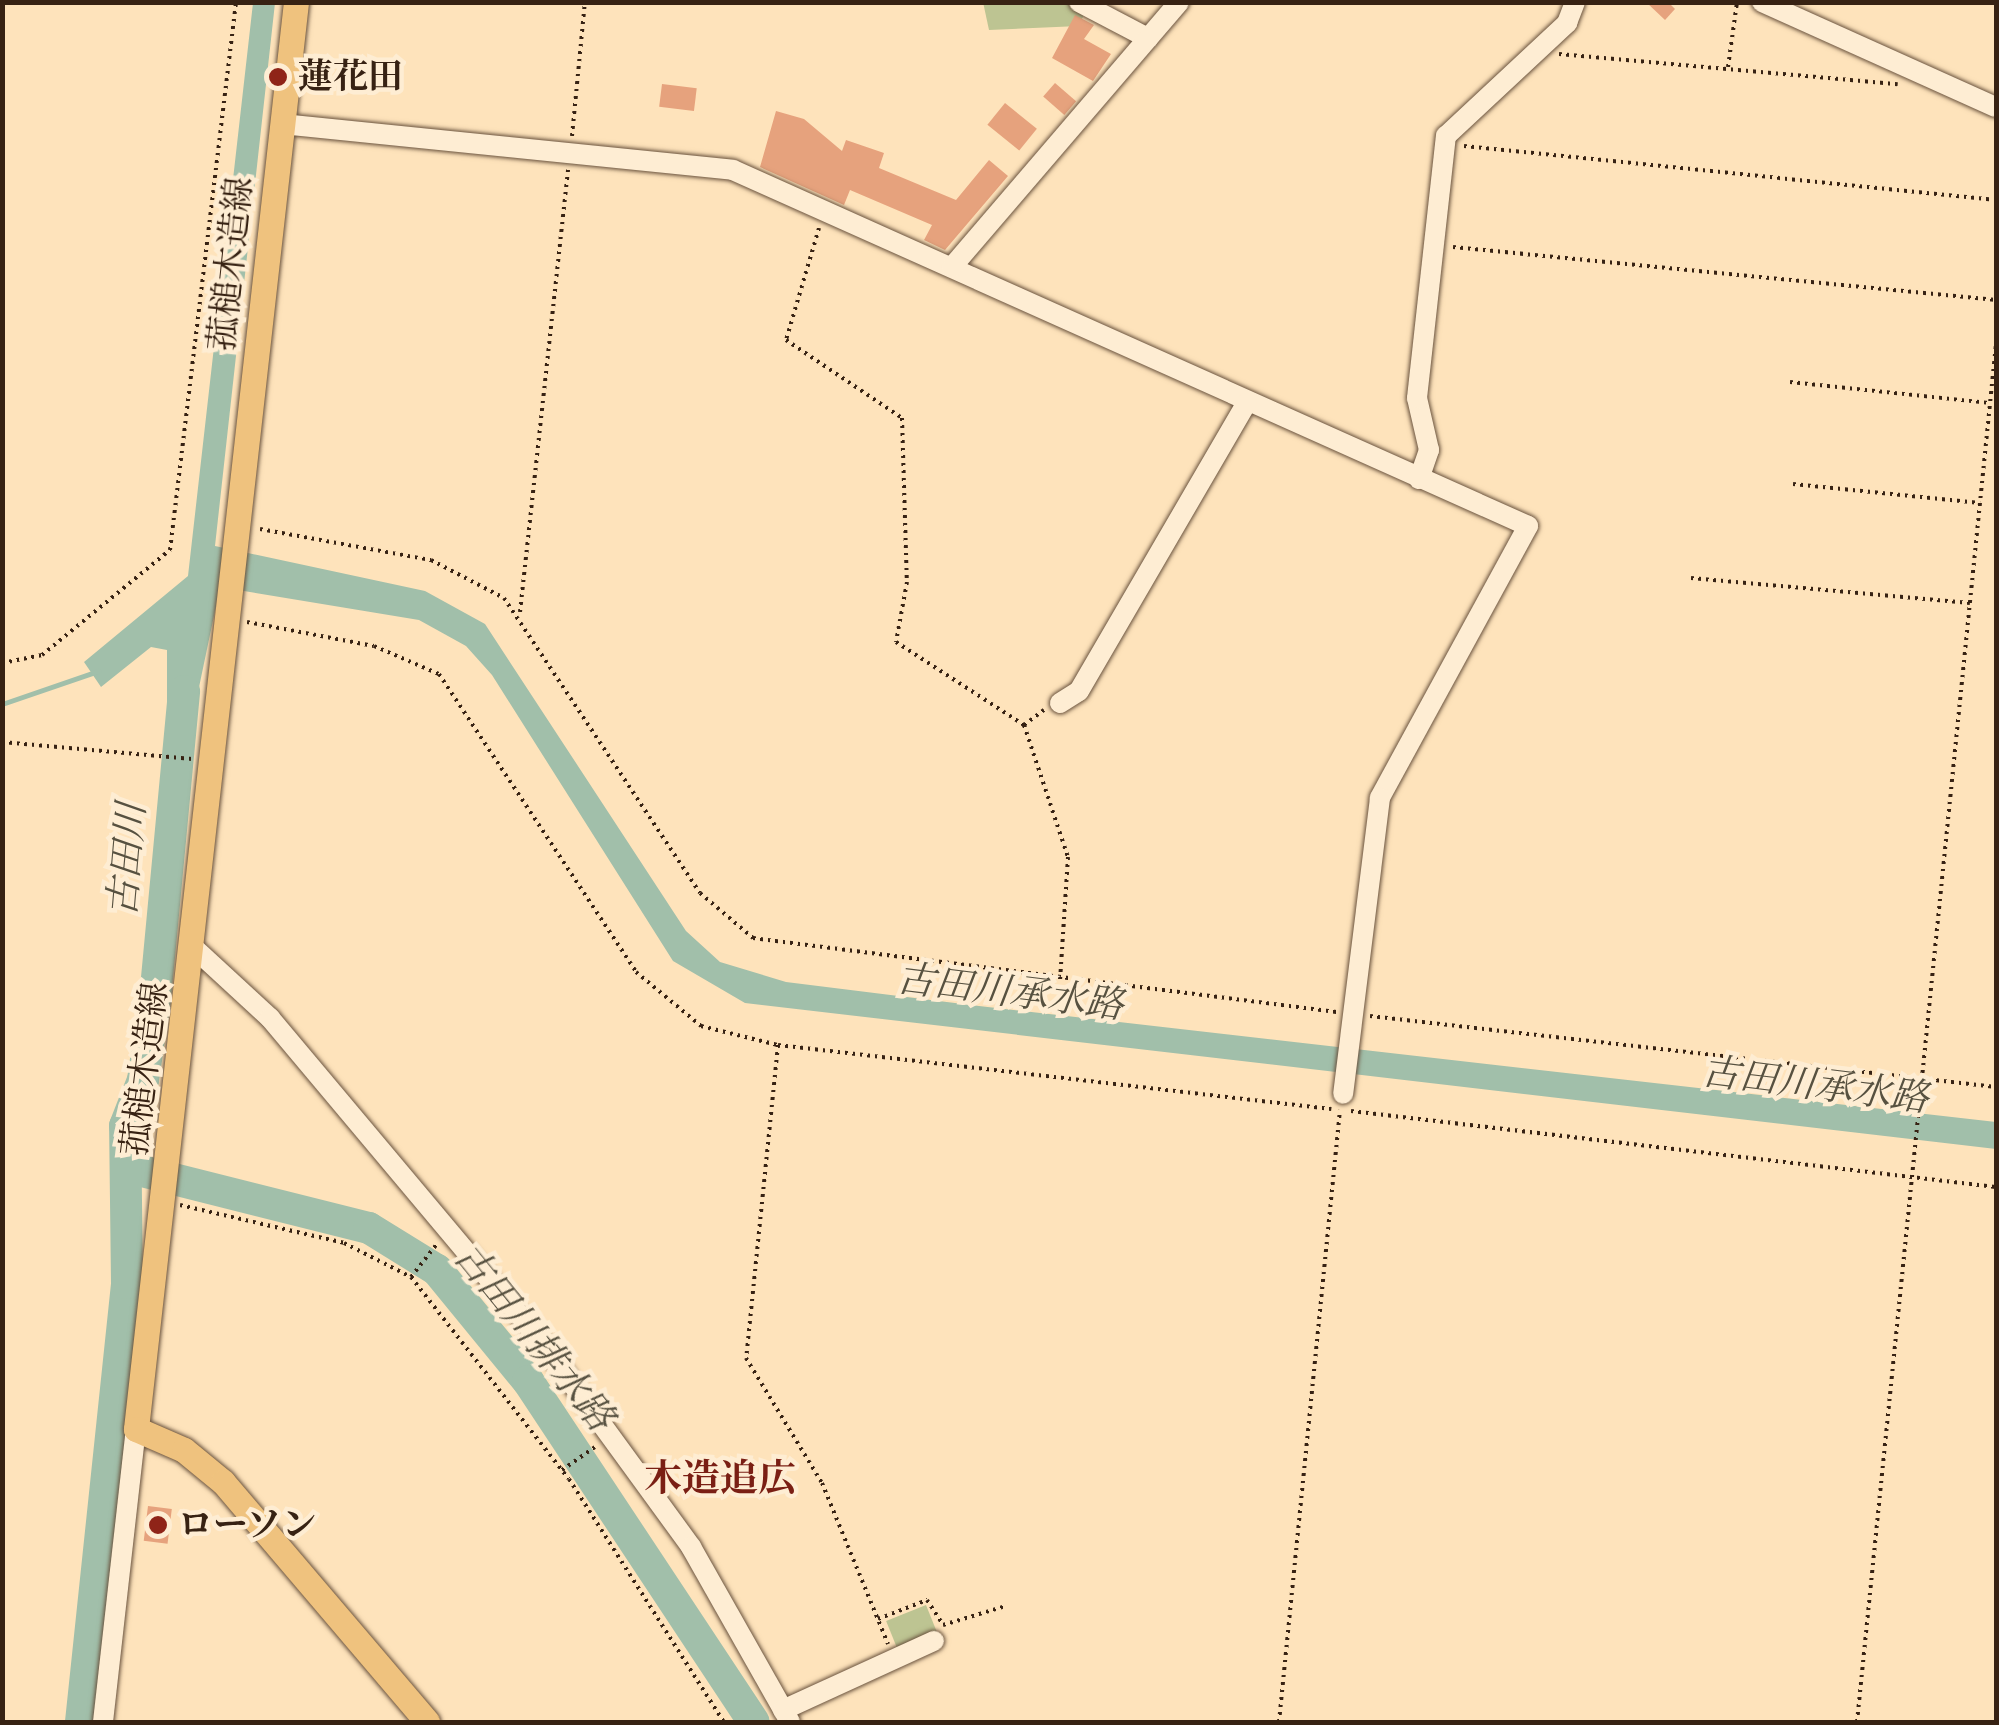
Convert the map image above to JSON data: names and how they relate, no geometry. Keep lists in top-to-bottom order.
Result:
{
  "streets": {
    "main road": ["菰槌木造線"]
  },
  "districts": ["木造追広"],
  "water": ["古田川", "古田川承水路", "古田川排水路"],
  "places": ["蓮花田", "ローソン"]
}
